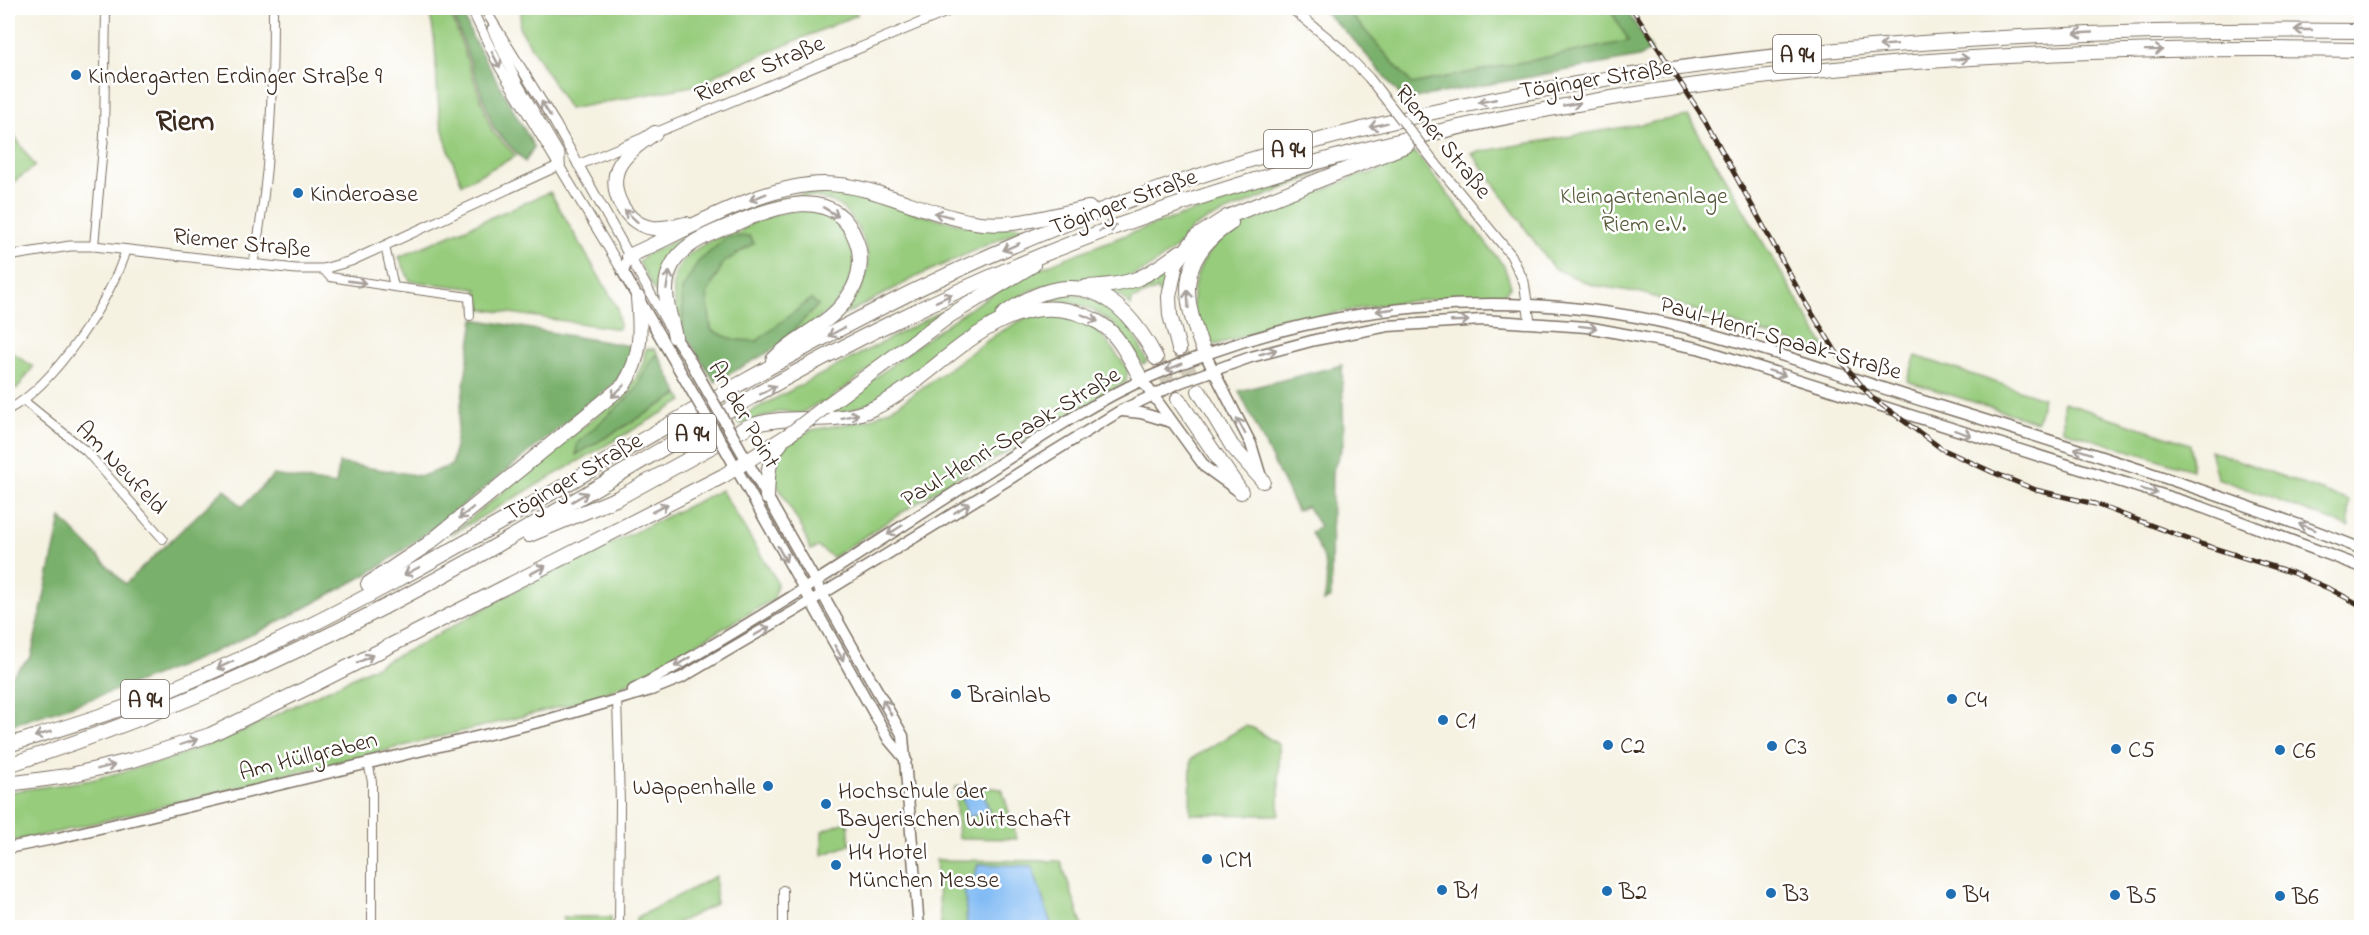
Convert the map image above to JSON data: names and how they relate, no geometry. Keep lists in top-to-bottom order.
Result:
{
  "streets": {
    "highway": ["A 94", "Töginger Straße"],
    "main road": ["Paul-Henri-Spaak-Straße", "An der Point", "Am Hüllgraben"],
    "street": ["Riemer Straße", "Am Neufeld"]
  },
  "crossings": [
    ["Riemer Straße", "Paul-Henri-Spaak-Straße"],
    ["Riemer Straße", "An der Point"],
    ["Paul-Henri-Spaak-Straße", "An der Point"],
    ["Paul-Henri-Spaak-Straße", "Am Hüllgraben"],
    ["An der Point", "Am Hüllgraben"]
  ],
  "districts": ["Riem"],
  "parks": ["Kleingartenanlage Riem e.V."],
  "places": [
    "Kindergarten Erdinger Straße 9",
    "Kinderoase",
    "Brainlab",
    "C4",
    "C1",
    "C2",
    "C3",
    "C5",
    "C6",
    "Wappenhalle",
    "Hochschule der Bayerischen Wirtschaft",
    "ICM",
    "H4 Hotel München Messe",
    "B1",
    "B2",
    "B3",
    "B4",
    "B5",
    "B6"
  ]
}
